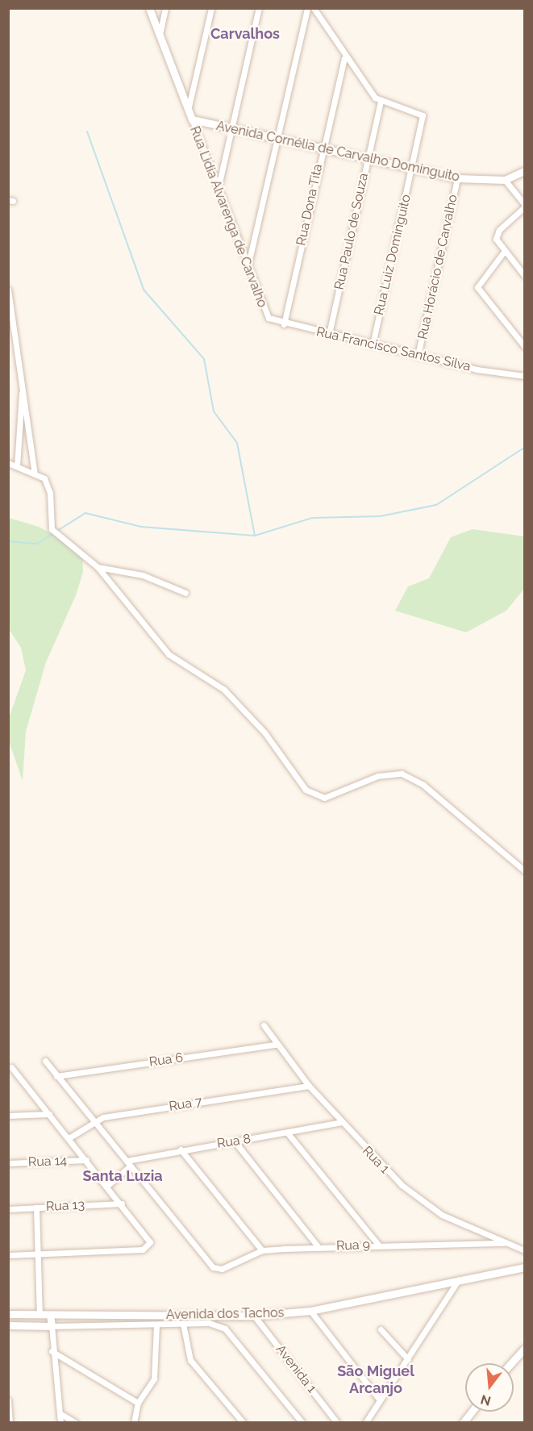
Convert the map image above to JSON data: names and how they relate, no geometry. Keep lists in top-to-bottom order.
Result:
{
  "streets": {
    "street": [
      "Avenida Cornélia de Carvalho Dominguito",
      "Rua Dona Tita",
      "Rua Lidia Alvarenga de Carvalho",
      "Rua Paulo de Souza",
      "Rua Luiz Dominguito",
      "Rua Horácio de Carvalho",
      "Rua Francisco Santos Silva",
      "Rua 6",
      "Rua 7",
      "Rua 8",
      "Rua 1",
      "Rua 14",
      "Rua 13",
      "Rua 9",
      "Avenida dos Tachos",
      "Avenida 1"
    ]
  },
  "crossings": [
    ["Avenida Cornélia de Carvalho Dominguito", "Rua Dona Tita"],
    ["Avenida Cornélia de Carvalho Dominguito", "Rua Lidia Alvarenga de Carvalho"],
    ["Avenida Cornélia de Carvalho Dominguito", "Rua Paulo de Souza"],
    ["Avenida Cornélia de Carvalho Dominguito", "Rua Luiz Dominguito"],
    ["Avenida Cornélia de Carvalho Dominguito", "Rua Horácio de Carvalho"],
    ["Rua Dona Tita", "Rua Francisco Santos Silva"],
    ["Rua Lidia Alvarenga de Carvalho", "Rua Francisco Santos Silva"],
    ["Rua Paulo de Souza", "Rua Luiz Dominguito"],
    ["Rua Paulo de Souza", "Rua Francisco Santos Silva"],
    ["Rua Luiz Dominguito", "Rua Francisco Santos Silva"],
    ["Rua Horácio de Carvalho", "Rua Francisco Santos Silva"],
    ["Rua 6", "Rua 1"],
    ["Rua 7", "Rua 1"],
    ["Rua 8", "Rua 1"],
    ["Rua 8", "Rua 9"],
    ["Rua 1", "Rua 9"],
    ["Avenida dos Tachos", "Avenida 1"]
  ],
  "districts": ["Carvalhos", "Santa Luzia", "São Miguel Arcanjo"],
  "north": "bottom"
}
